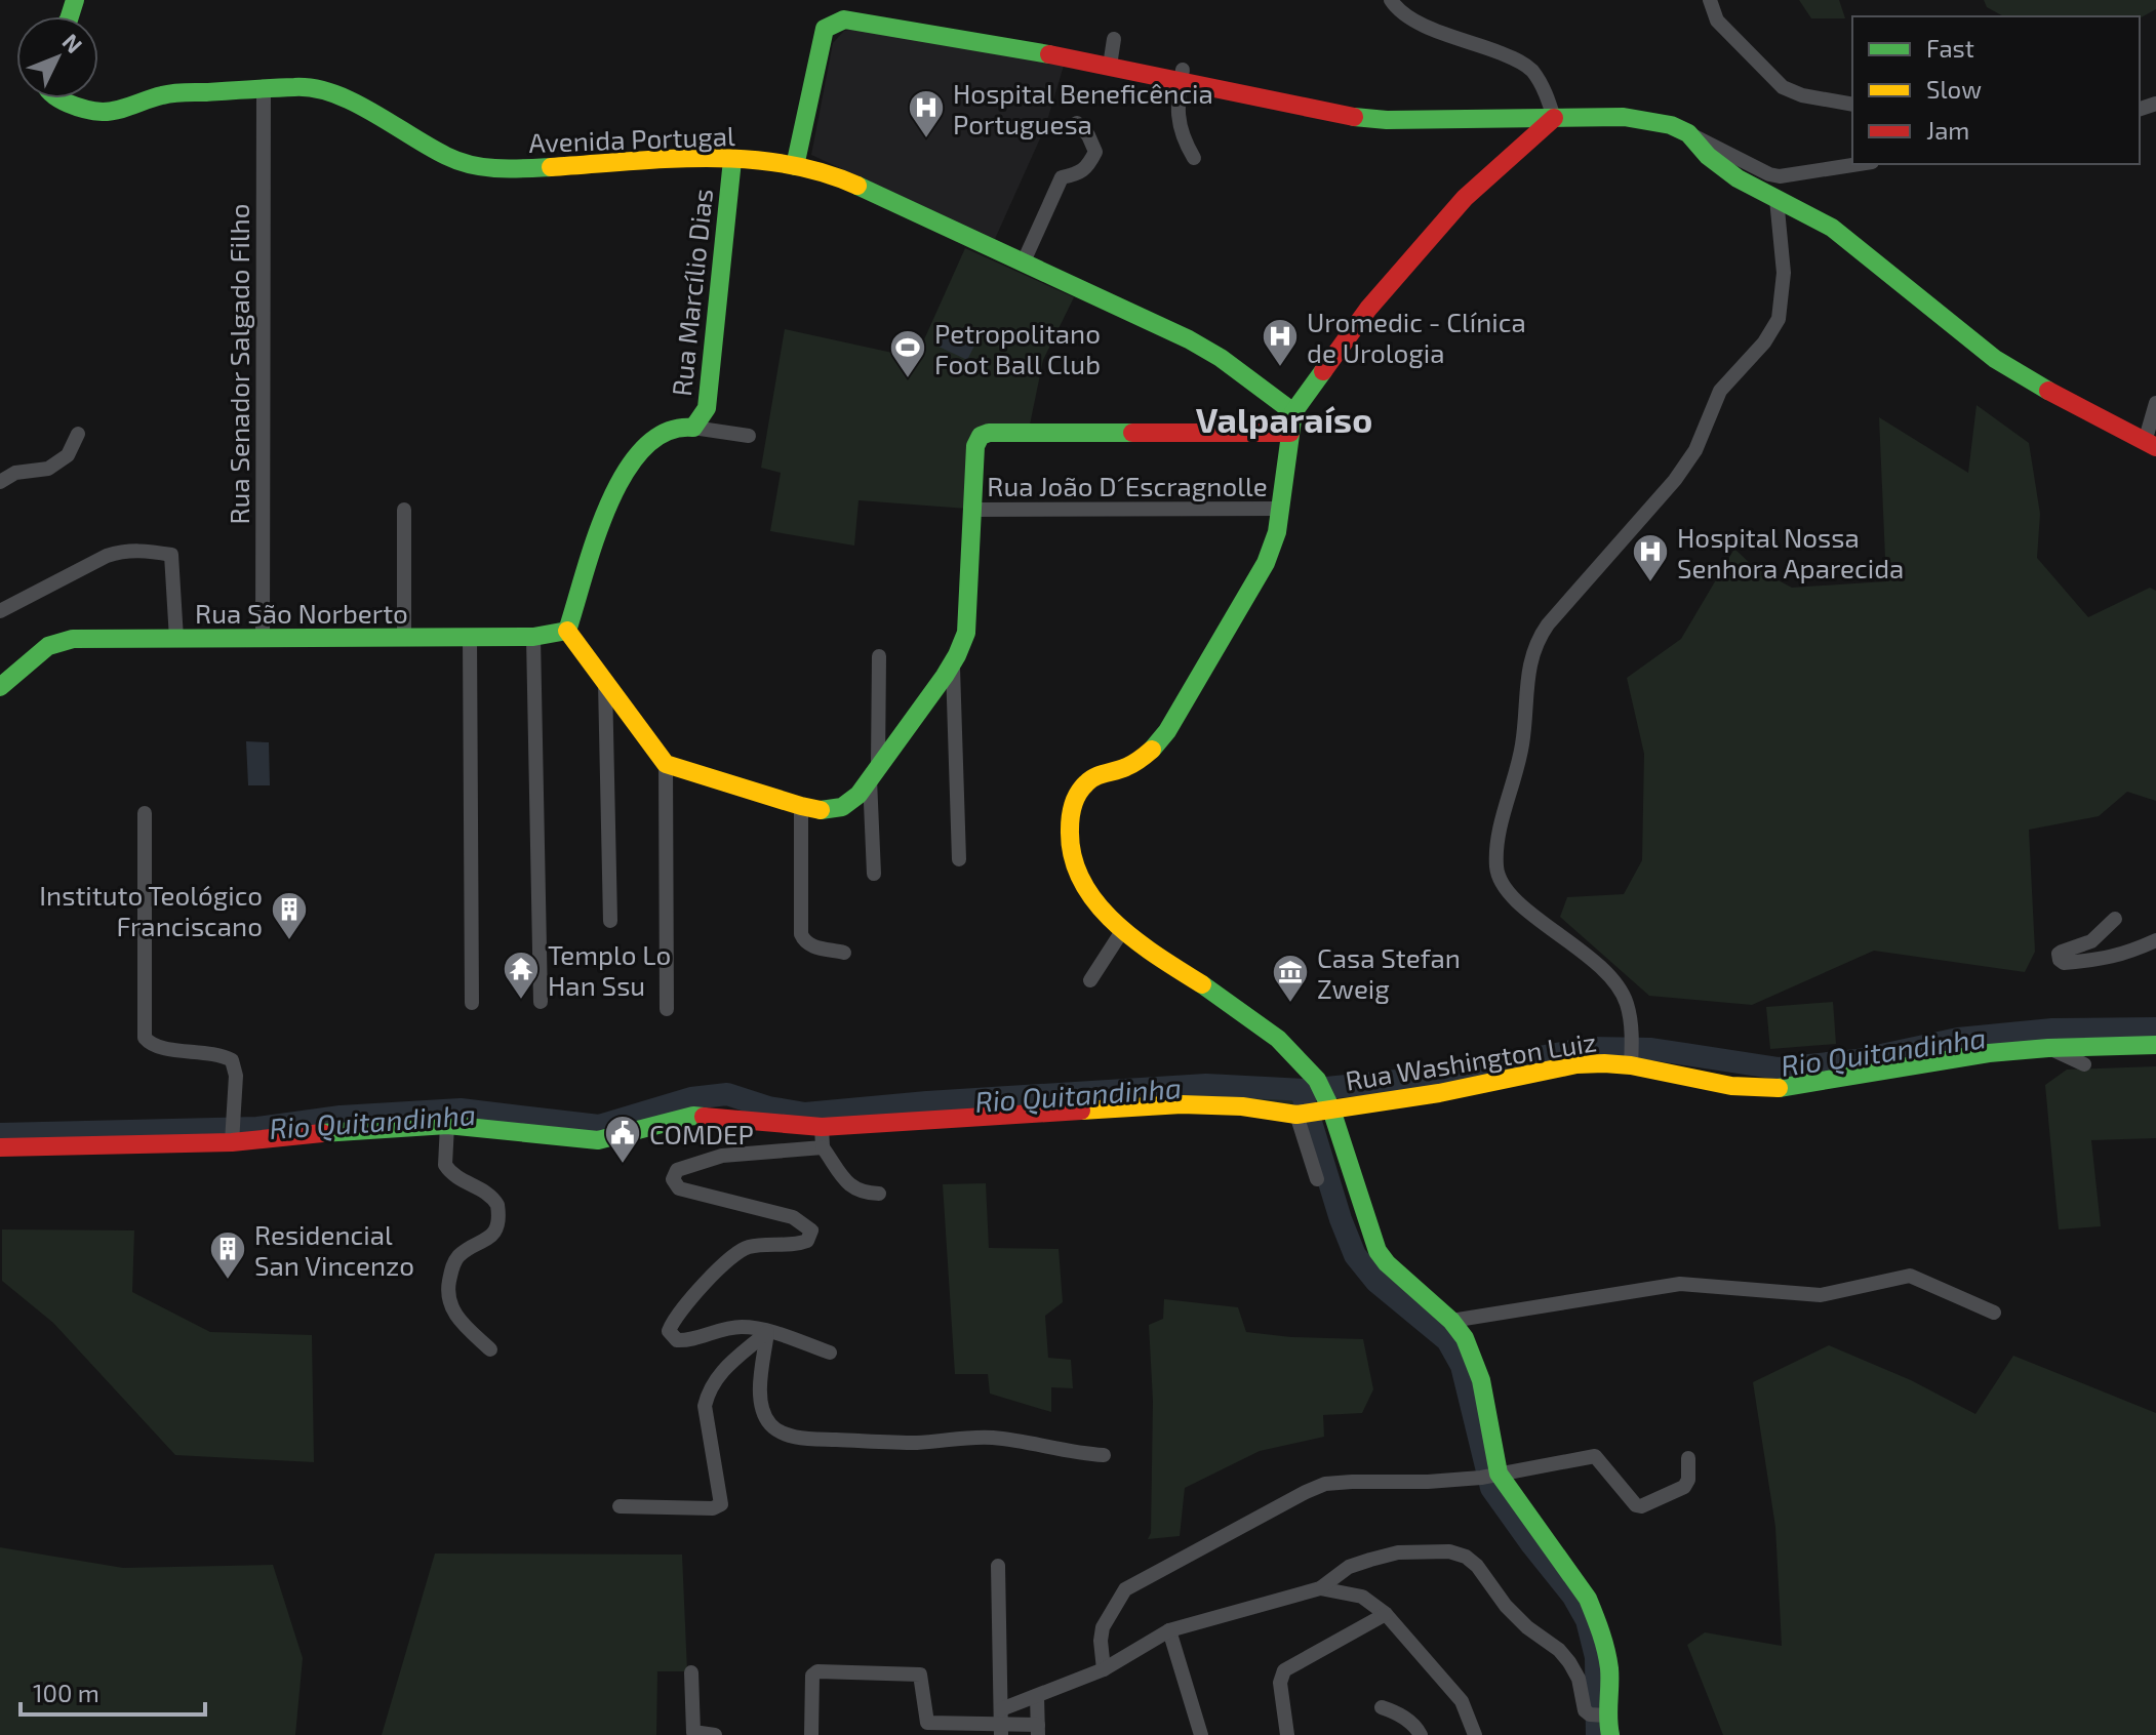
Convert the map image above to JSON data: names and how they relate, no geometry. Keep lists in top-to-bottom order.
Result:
{
  "streets": {
    "street": [
      "Avenida Portugal",
      "Rua Marcílio Dias",
      "Rua Senador Salgado Filho",
      "Rua João D´Escragnolle",
      "Rua São Norberto",
      "Rua Washington Luiz"
    ]
  },
  "crossings": [
    ["Avenida Portugal", "Rua Marcílio Dias"],
    ["Avenida Portugal", "Rua Senador Salgado Filho"],
    ["Rua Senador Salgado Filho", "Rua São Norberto"]
  ],
  "districts": ["Valparaíso"],
  "water": ["Rio Quitandinha"],
  "places": {
    "hospital": ["Hospital Beneficência Portuguesa", "Uromedic - Clínica de Urologia", "Hospital Nossa Senhora Aparecida"],
    "sports": ["Petropolitano Foot Ball Club"],
    "building": ["Instituto Teológico Franciscano", "Residencial San Vincenzo"],
    "temple": ["Templo Lo Han Ssu"],
    "museum": ["Casa Stefan Zweig"],
    "public building": ["COMDEP"]
  },
  "legend": ["Fast", "Slow", "Jam"],
  "scale_bar": "100 m",
  "north": "top right"
}
